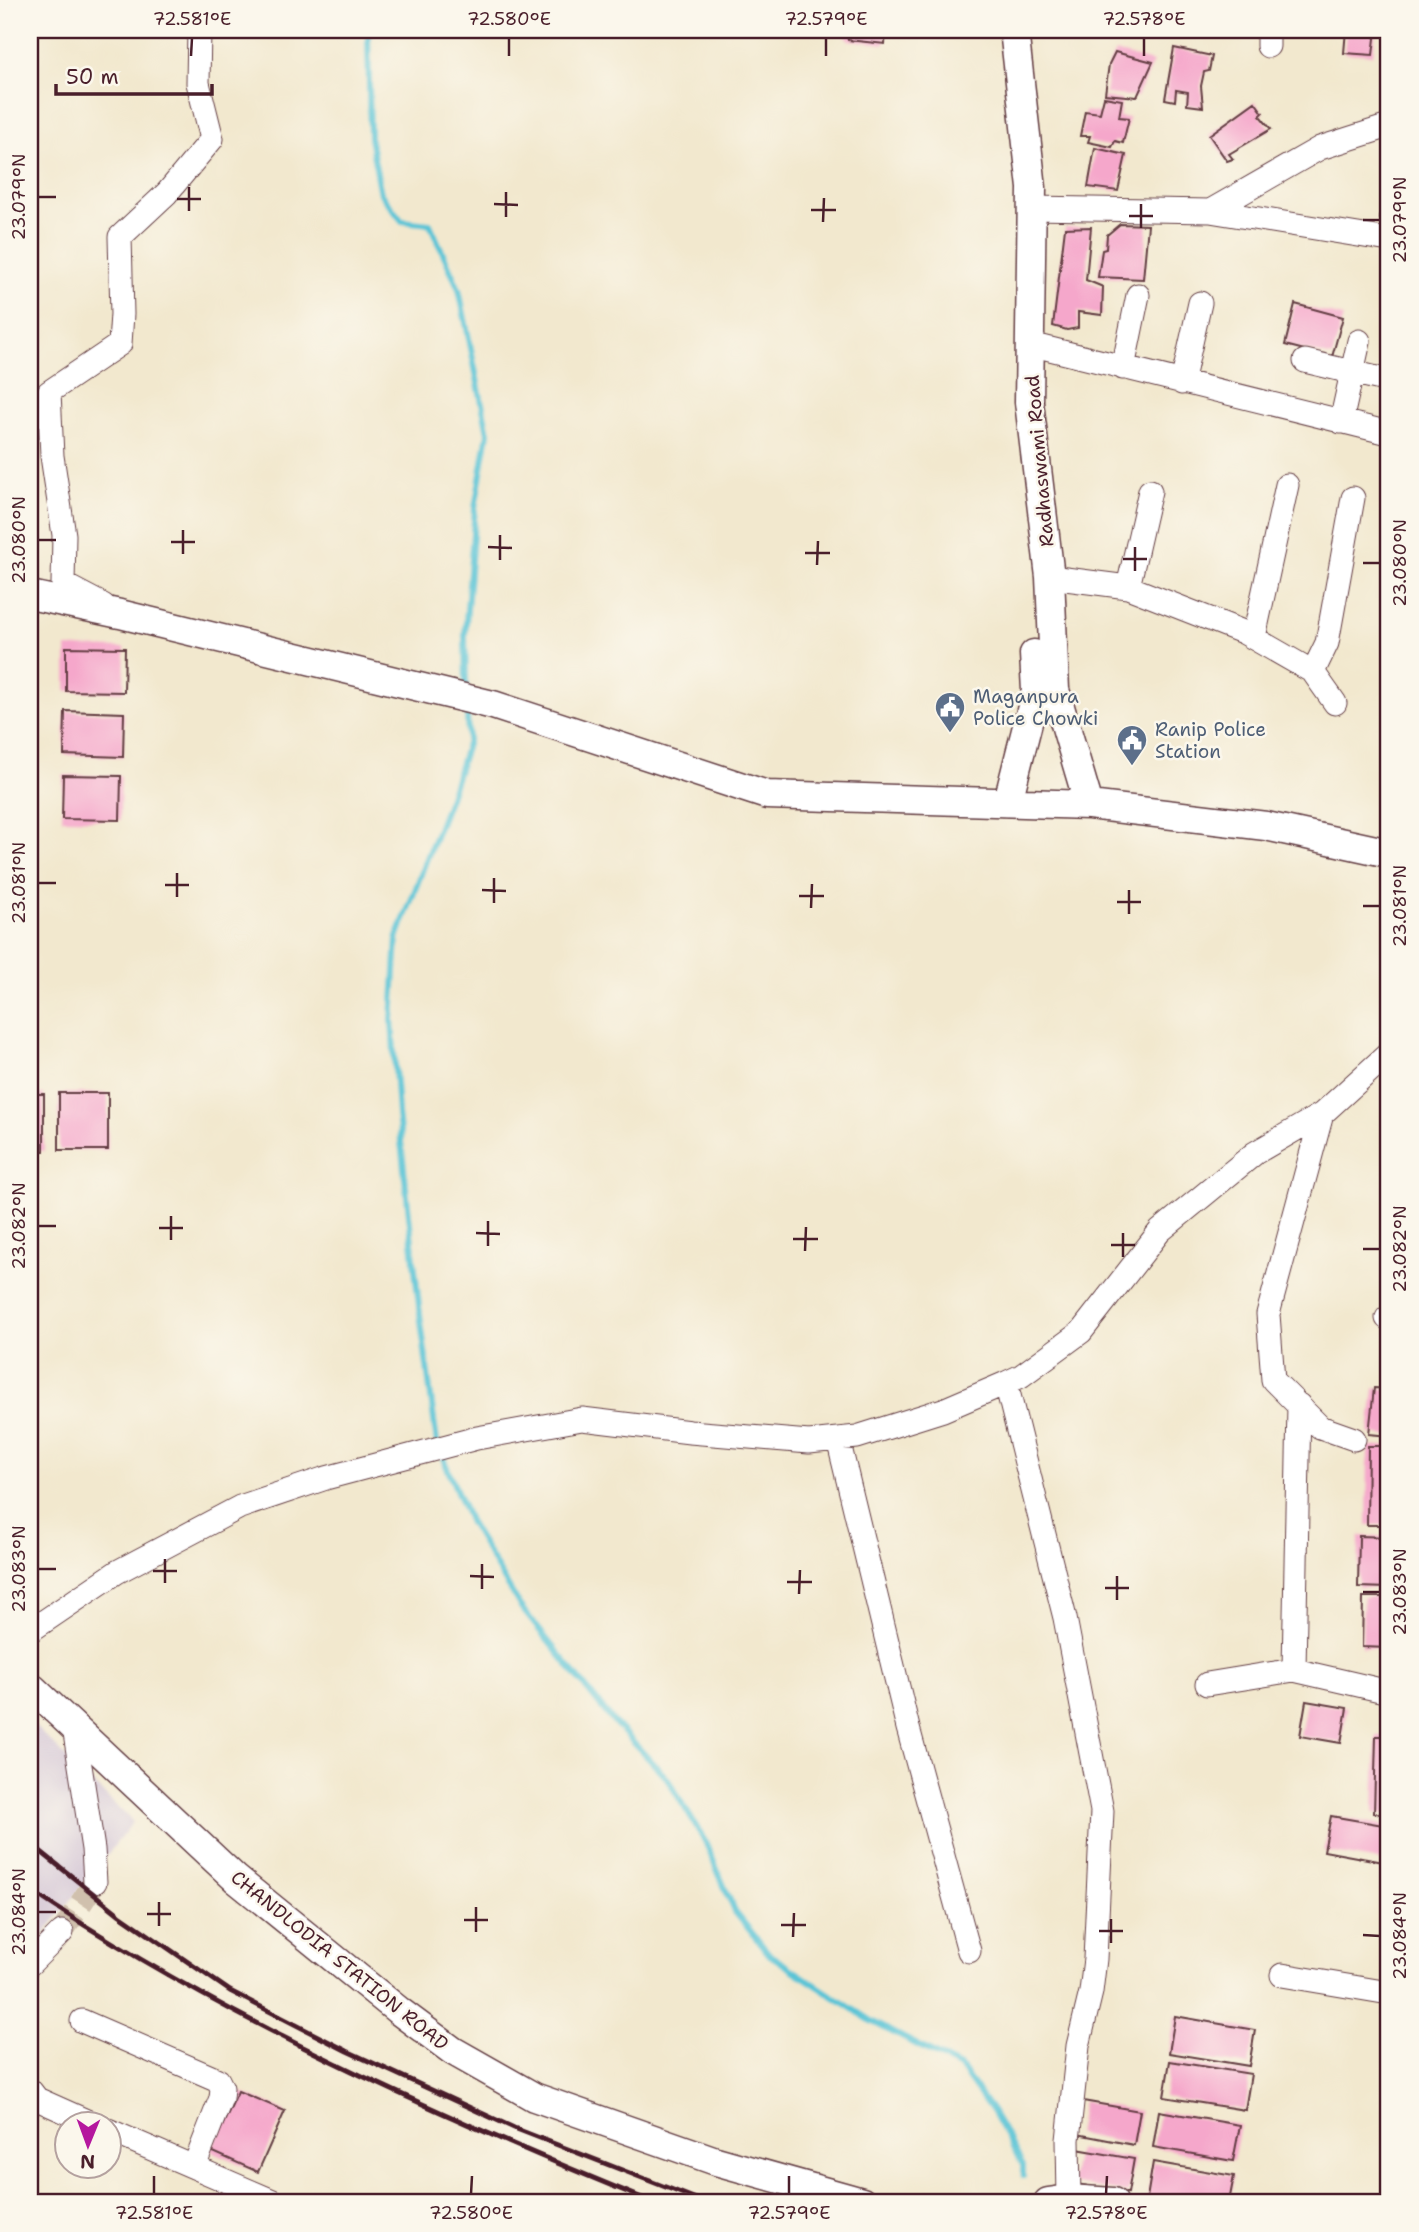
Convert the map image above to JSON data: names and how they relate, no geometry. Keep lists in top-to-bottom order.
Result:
{
  "streets": {
    "street": ["Radhaswami Road", "CHANDLODIA STATION ROAD"]
  },
  "places": {
    "public building": ["Maganpura Police Chowki", "Ranip Police Station"]
  },
  "scale_bar": "50 m",
  "north": "bottom",
  "coordinates": [
    "72.581°E",
    "72.580°E",
    "72.579°E",
    "72.578°E",
    "23.079°N",
    "23.080°N",
    "23.081°N",
    "23.082°N",
    "23.083°N",
    "23.084°N"
  ]
}
